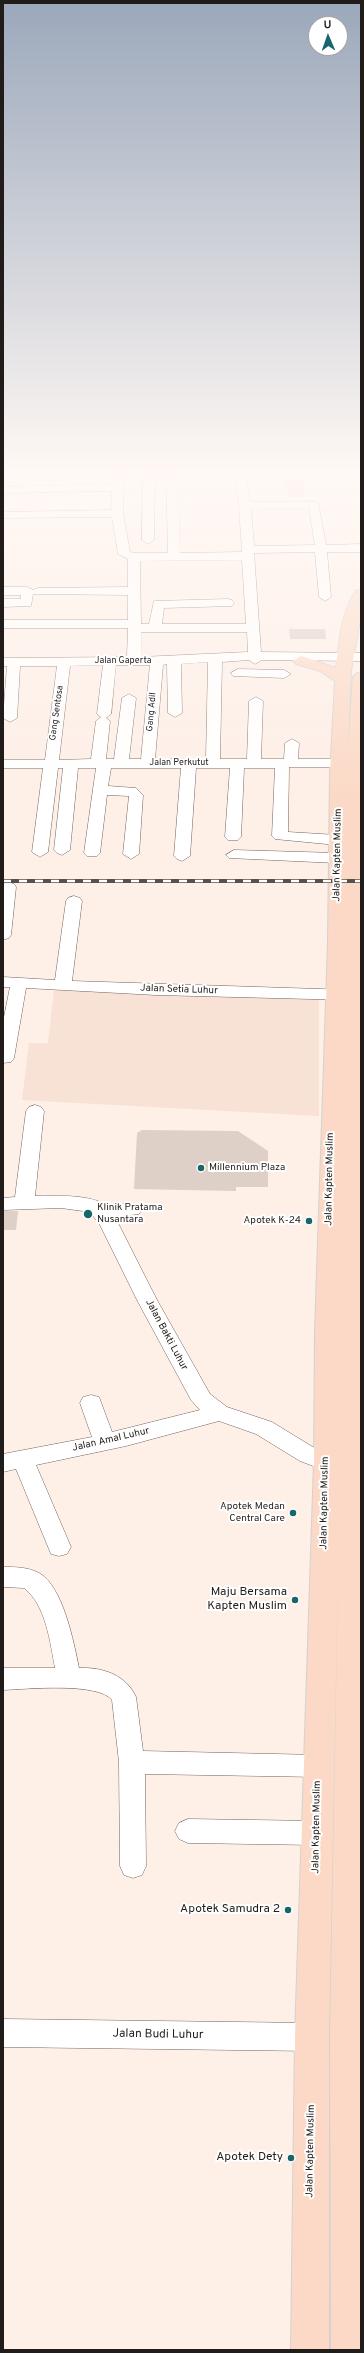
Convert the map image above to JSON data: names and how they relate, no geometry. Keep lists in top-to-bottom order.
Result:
{
  "streets": {
    "main road": ["Jalan Kapten Muslim"],
    "street": [
      "Jalan Gaperta",
      "Gang Adil",
      "Gang Sentosa",
      "Jalan Perkutut",
      "Jalan Setia Luhur",
      "Jalan Bakti Luhur",
      "Jalan Amal Luhur",
      "Jalan Budi Luhur"
    ]
  },
  "crossings": [
    ["Jalan Gaperta", "Gang Adil"],
    ["Jalan Gaperta", "Gang Sentosa"],
    ["Jalan Gaperta", "Jalan Kapten Muslim"],
    ["Gang Adil", "Jalan Perkutut"],
    ["Gang Sentosa", "Jalan Perkutut"],
    ["Jalan Perkutut", "Jalan Kapten Muslim"],
    ["Jalan Kapten Muslim", "Jalan Setia Luhur"],
    ["Jalan Kapten Muslim", "Jalan Bakti Luhur"],
    ["Jalan Kapten Muslim", "Jalan Budi Luhur"],
    ["Jalan Bakti Luhur", "Jalan Amal Luhur"]
  ],
  "places": [
    "Millennium Plaza",
    "Klinik Pratama Nusantara",
    "Apotek K-24",
    "Apotek Medan Central Care",
    "Maju Bersama Kapten Muslim",
    "Apotek Samudra 2",
    "Apotek Dety"
  ],
  "north": "top"
}
